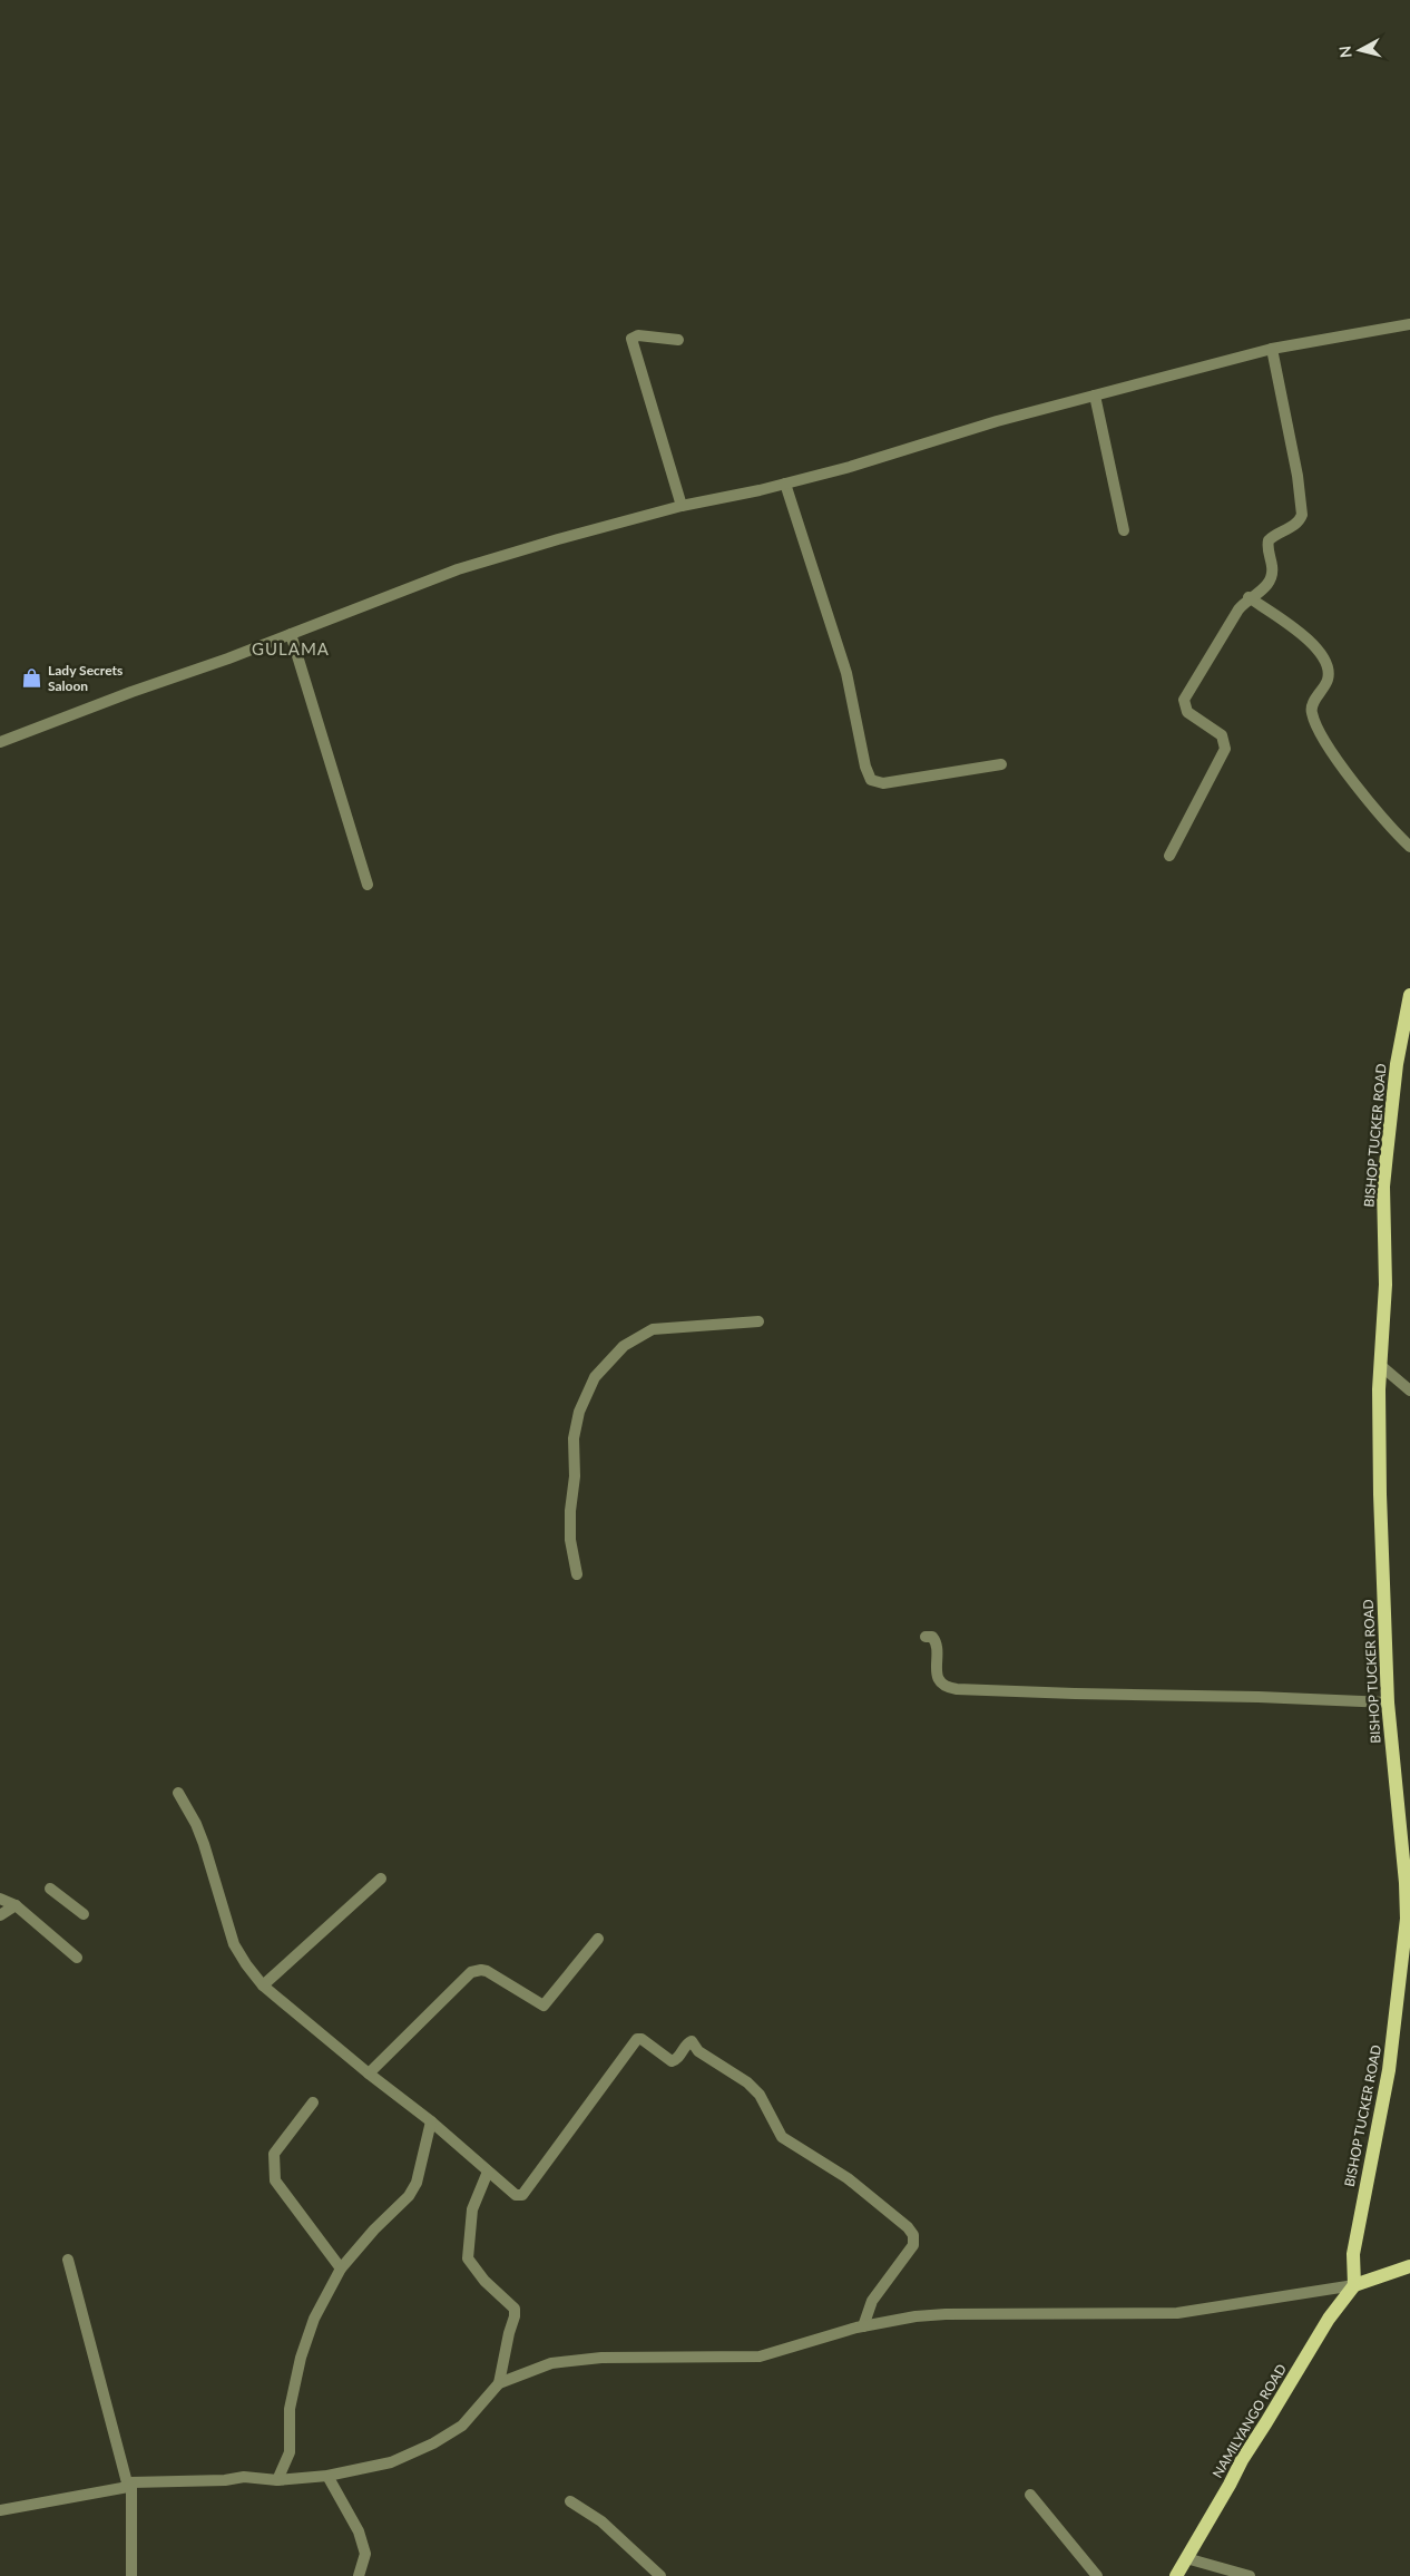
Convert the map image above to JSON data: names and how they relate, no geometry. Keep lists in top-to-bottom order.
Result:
{
  "streets": {
    "main road": ["BISHOP TUCKER ROAD", "NAMILYANGO ROAD"]
  },
  "crossings": [
    ["BISHOP TUCKER ROAD", "NAMILYANGO ROAD"]
  ],
  "districts": ["GULAMA"],
  "places": {
    "shop": ["Lady Secrets Saloon"]
  },
  "north": "left"
}
